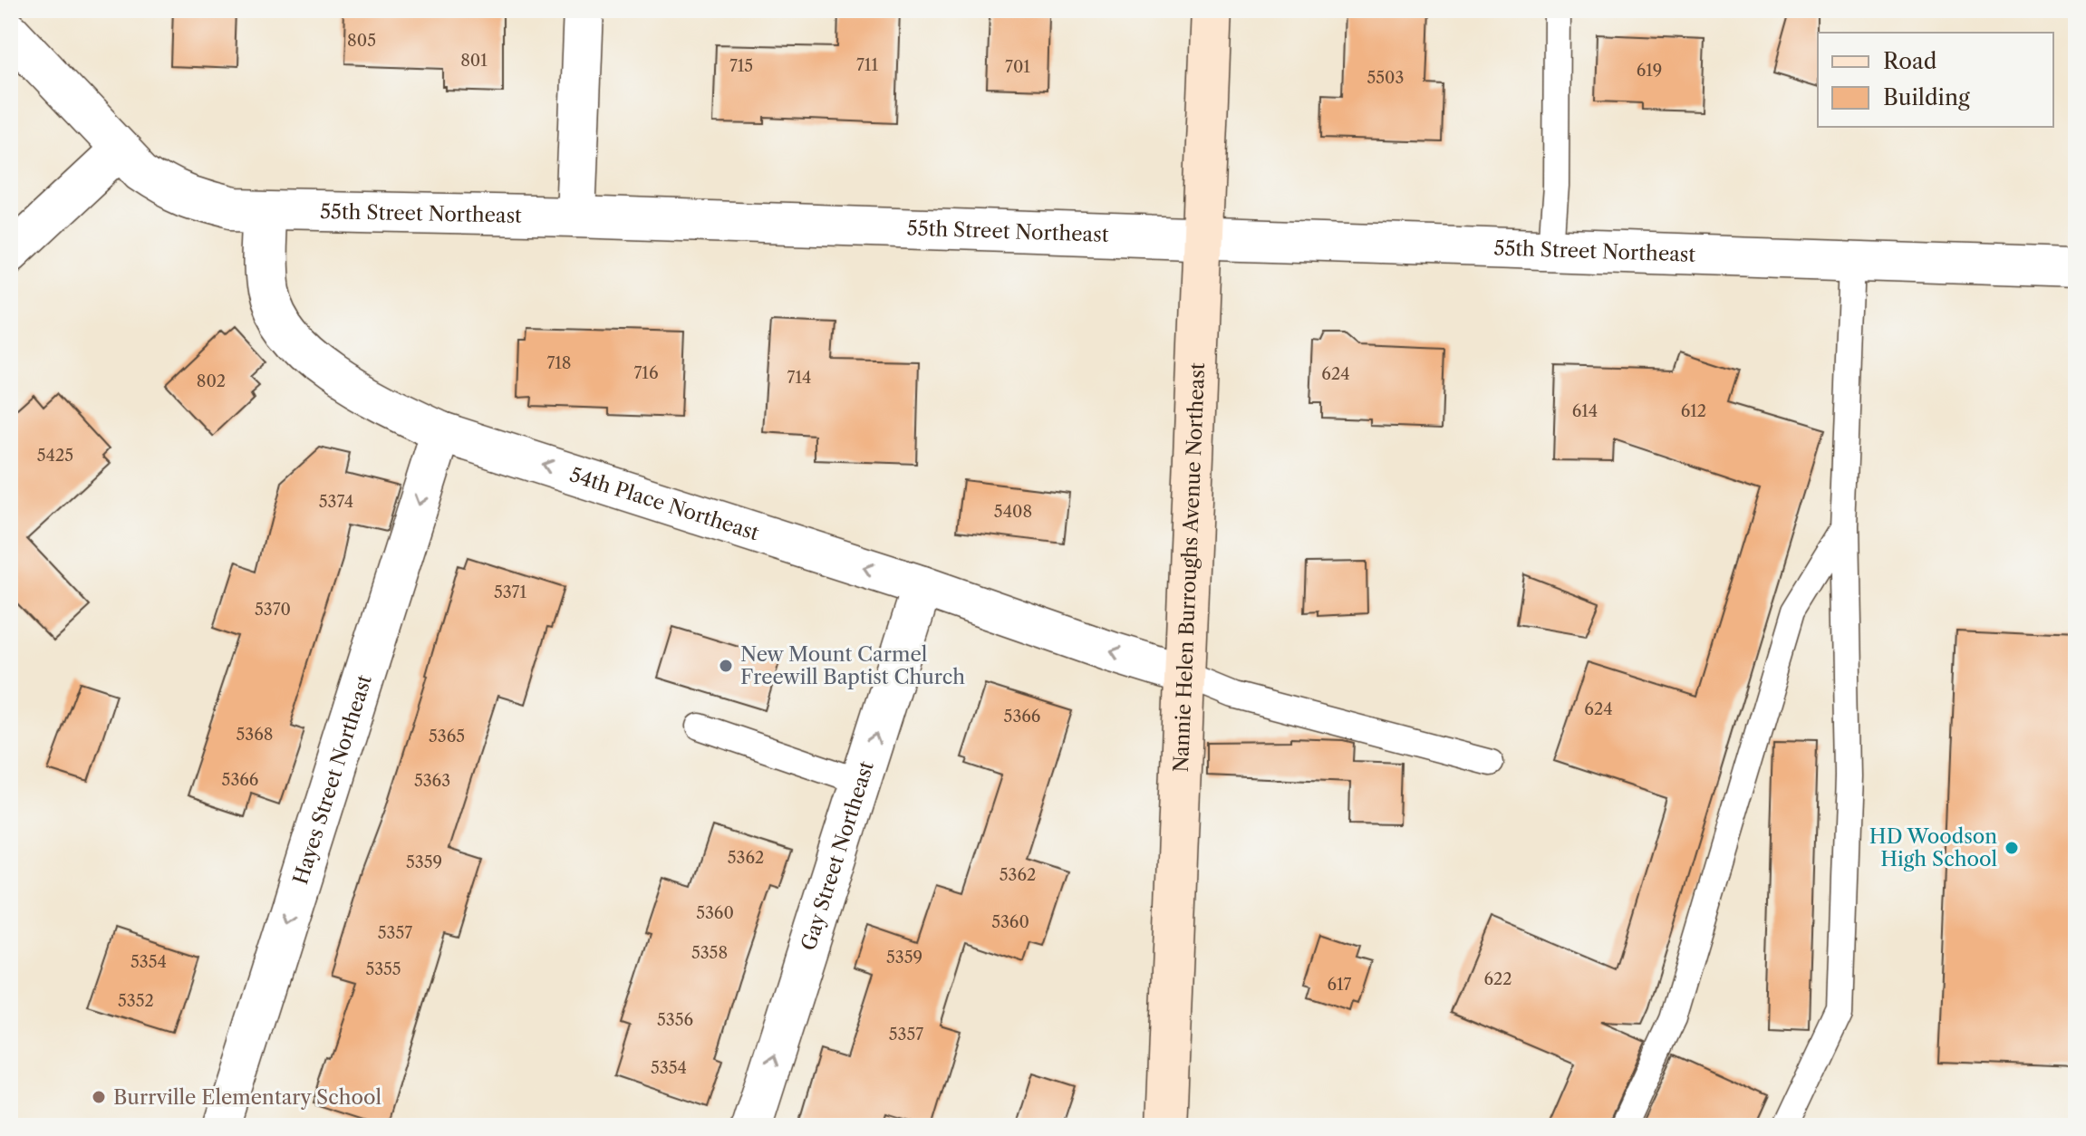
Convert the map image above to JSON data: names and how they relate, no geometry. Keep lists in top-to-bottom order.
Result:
{
  "streets": {
    "main road": ["Nannie Helen Burroughs Avenue Northeast"],
    "street": [
      "55th Street Northeast",
      "54th Place Northeast",
      "Hayes Street Northeast",
      "Gay Street Northeast"
    ]
  },
  "crossings": [
    ["55th Street Northeast", "54th Place Northeast"],
    ["55th Street Northeast", "Nannie Helen Burroughs Avenue Northeast"],
    ["54th Place Northeast", "Nannie Helen Burroughs Avenue Northeast"],
    ["54th Place Northeast", "Hayes Street Northeast"],
    ["54th Place Northeast", "Gay Street Northeast"]
  ],
  "one_way": ["54th Place Northeast", "Hayes Street Northeast", "Gay Street Northeast"],
  "places": ["New Mount Carmel Freewill Baptist Church", "HD Woodson High School", "Burrville Elementary School"],
  "house_numbers": [
    "805",
    "801",
    "711",
    "715",
    "701",
    "619",
    "5503",
    "718",
    "716",
    "624",
    "714",
    "802",
    "614",
    "612",
    "5425",
    "5374",
    "5408",
    "5371",
    "5370",
    "624",
    "5366",
    "5368",
    "5365",
    "5366",
    "5363",
    "5362",
    "5359",
    "5362",
    "5360",
    "5360",
    "5357",
    "5358",
    "5359",
    "5354",
    "5355",
    "622",
    "617",
    "5352",
    "5356",
    "5357",
    "5354"
  ],
  "legend": ["Road", "Building"]
}
